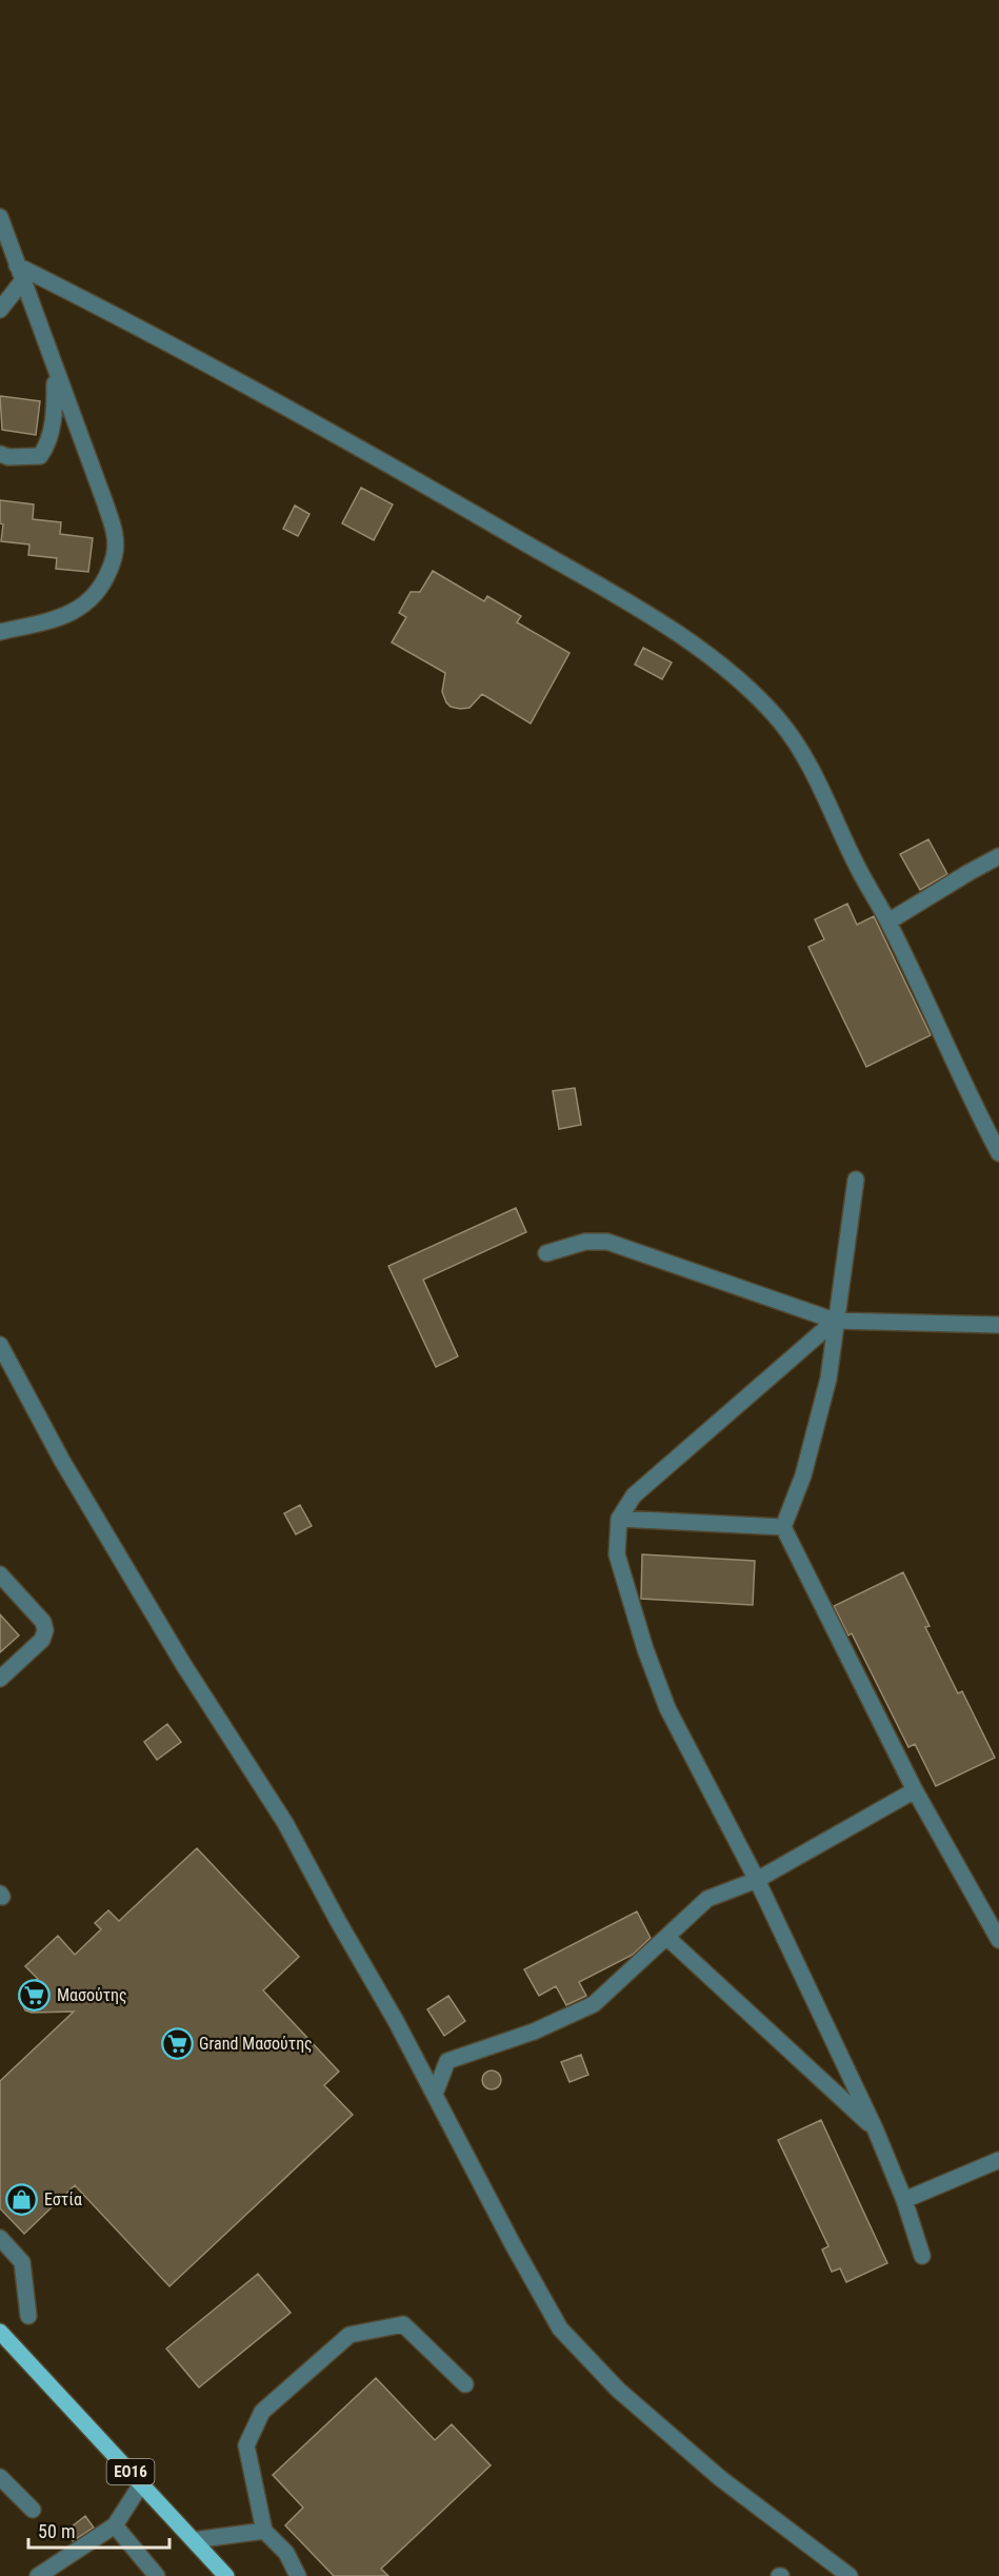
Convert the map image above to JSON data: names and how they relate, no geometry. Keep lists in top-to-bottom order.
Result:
{
  "streets": {
    "main road": ["ΕΟ16"]
  },
  "places": {
    "supermarket": ["Μασούτης", "Grand Μασούτης"],
    "shop": ["Εστία"]
  },
  "scale_bar": "50 m"
}
